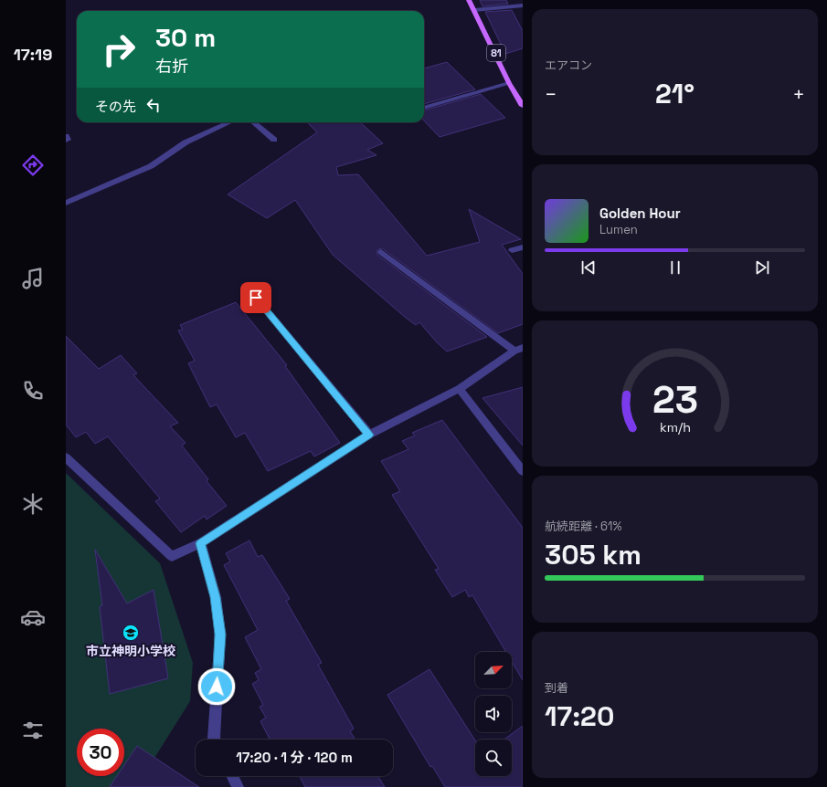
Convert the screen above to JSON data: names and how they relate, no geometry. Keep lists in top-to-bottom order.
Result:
{
  "streets": {
    "main road": ["81"]
  },
  "places": {
    "school or university": ["市立神明小学校"]
  },
  "north": "top right",
  "page": {
    "tabs": "17:19",
    "tile": [
      "エアコン",
      ["航続距離 · 61%", "305 km"],
      ["到着", "17:20"]
    ],
    "turn": ["30 m", "右折"],
    "heat": ["−", "21°", "+"],
    "then": "その先",
    "song": ["Golden Hour", "Lumen"],
    "limit": "30",
    "trip": "17:20 · 1 分 · 120 m",
    "gauge": ["23", "km/h"]
  }
}
